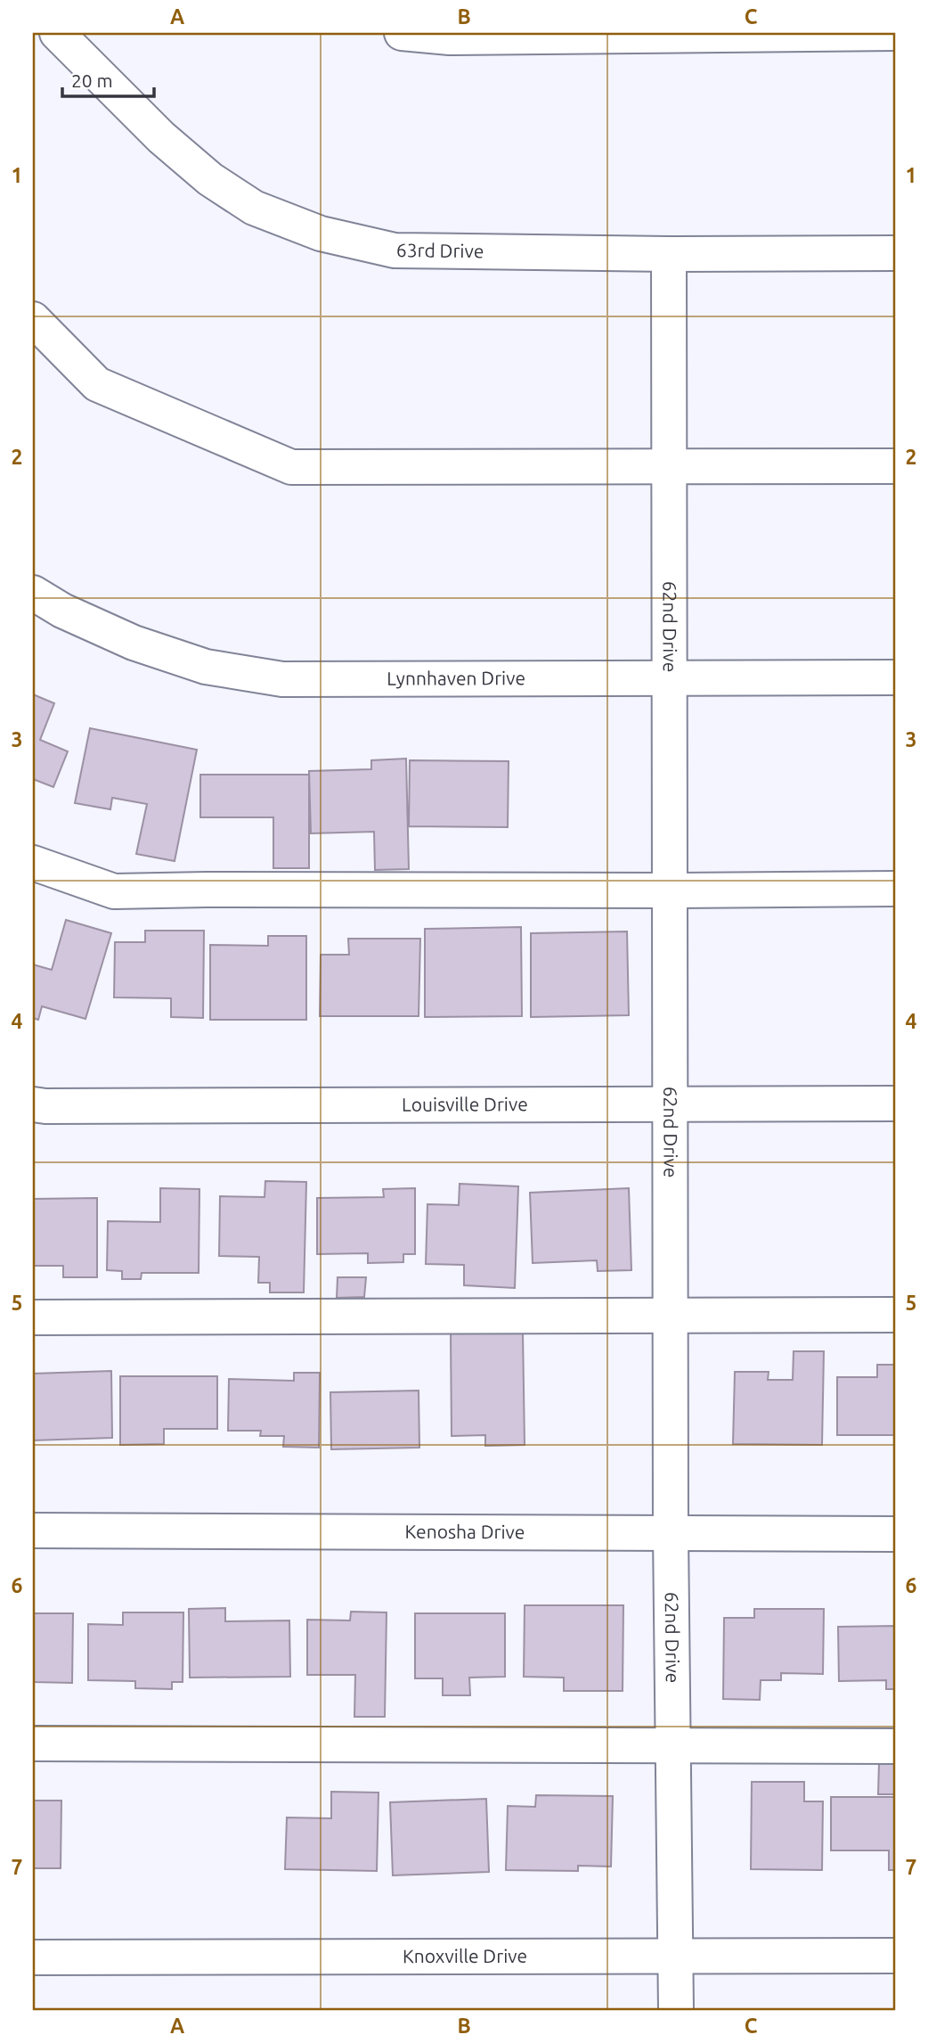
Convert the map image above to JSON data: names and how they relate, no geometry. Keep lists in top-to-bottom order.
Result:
{
  "streets": {
    "street": [
      "63rd Drive",
      "62nd Drive",
      "Lynnhaven Drive",
      "Louisville Drive",
      "Kenosha Drive",
      "Knoxville Drive"
    ]
  },
  "crossings": [
    ["63rd Drive", "62nd Drive"],
    ["62nd Drive", "Lynnhaven Drive"],
    ["62nd Drive", "Louisville Drive"],
    ["62nd Drive", "Kenosha Drive"],
    ["62nd Drive", "Knoxville Drive"]
  ],
  "scale_bar": "20 m",
  "grid": {
    "columns": ["A", "B", "C"],
    "rows": [
      "1",
      "2",
      "3",
      "4",
      "5",
      "6",
      "7"
    ]
  }
}
